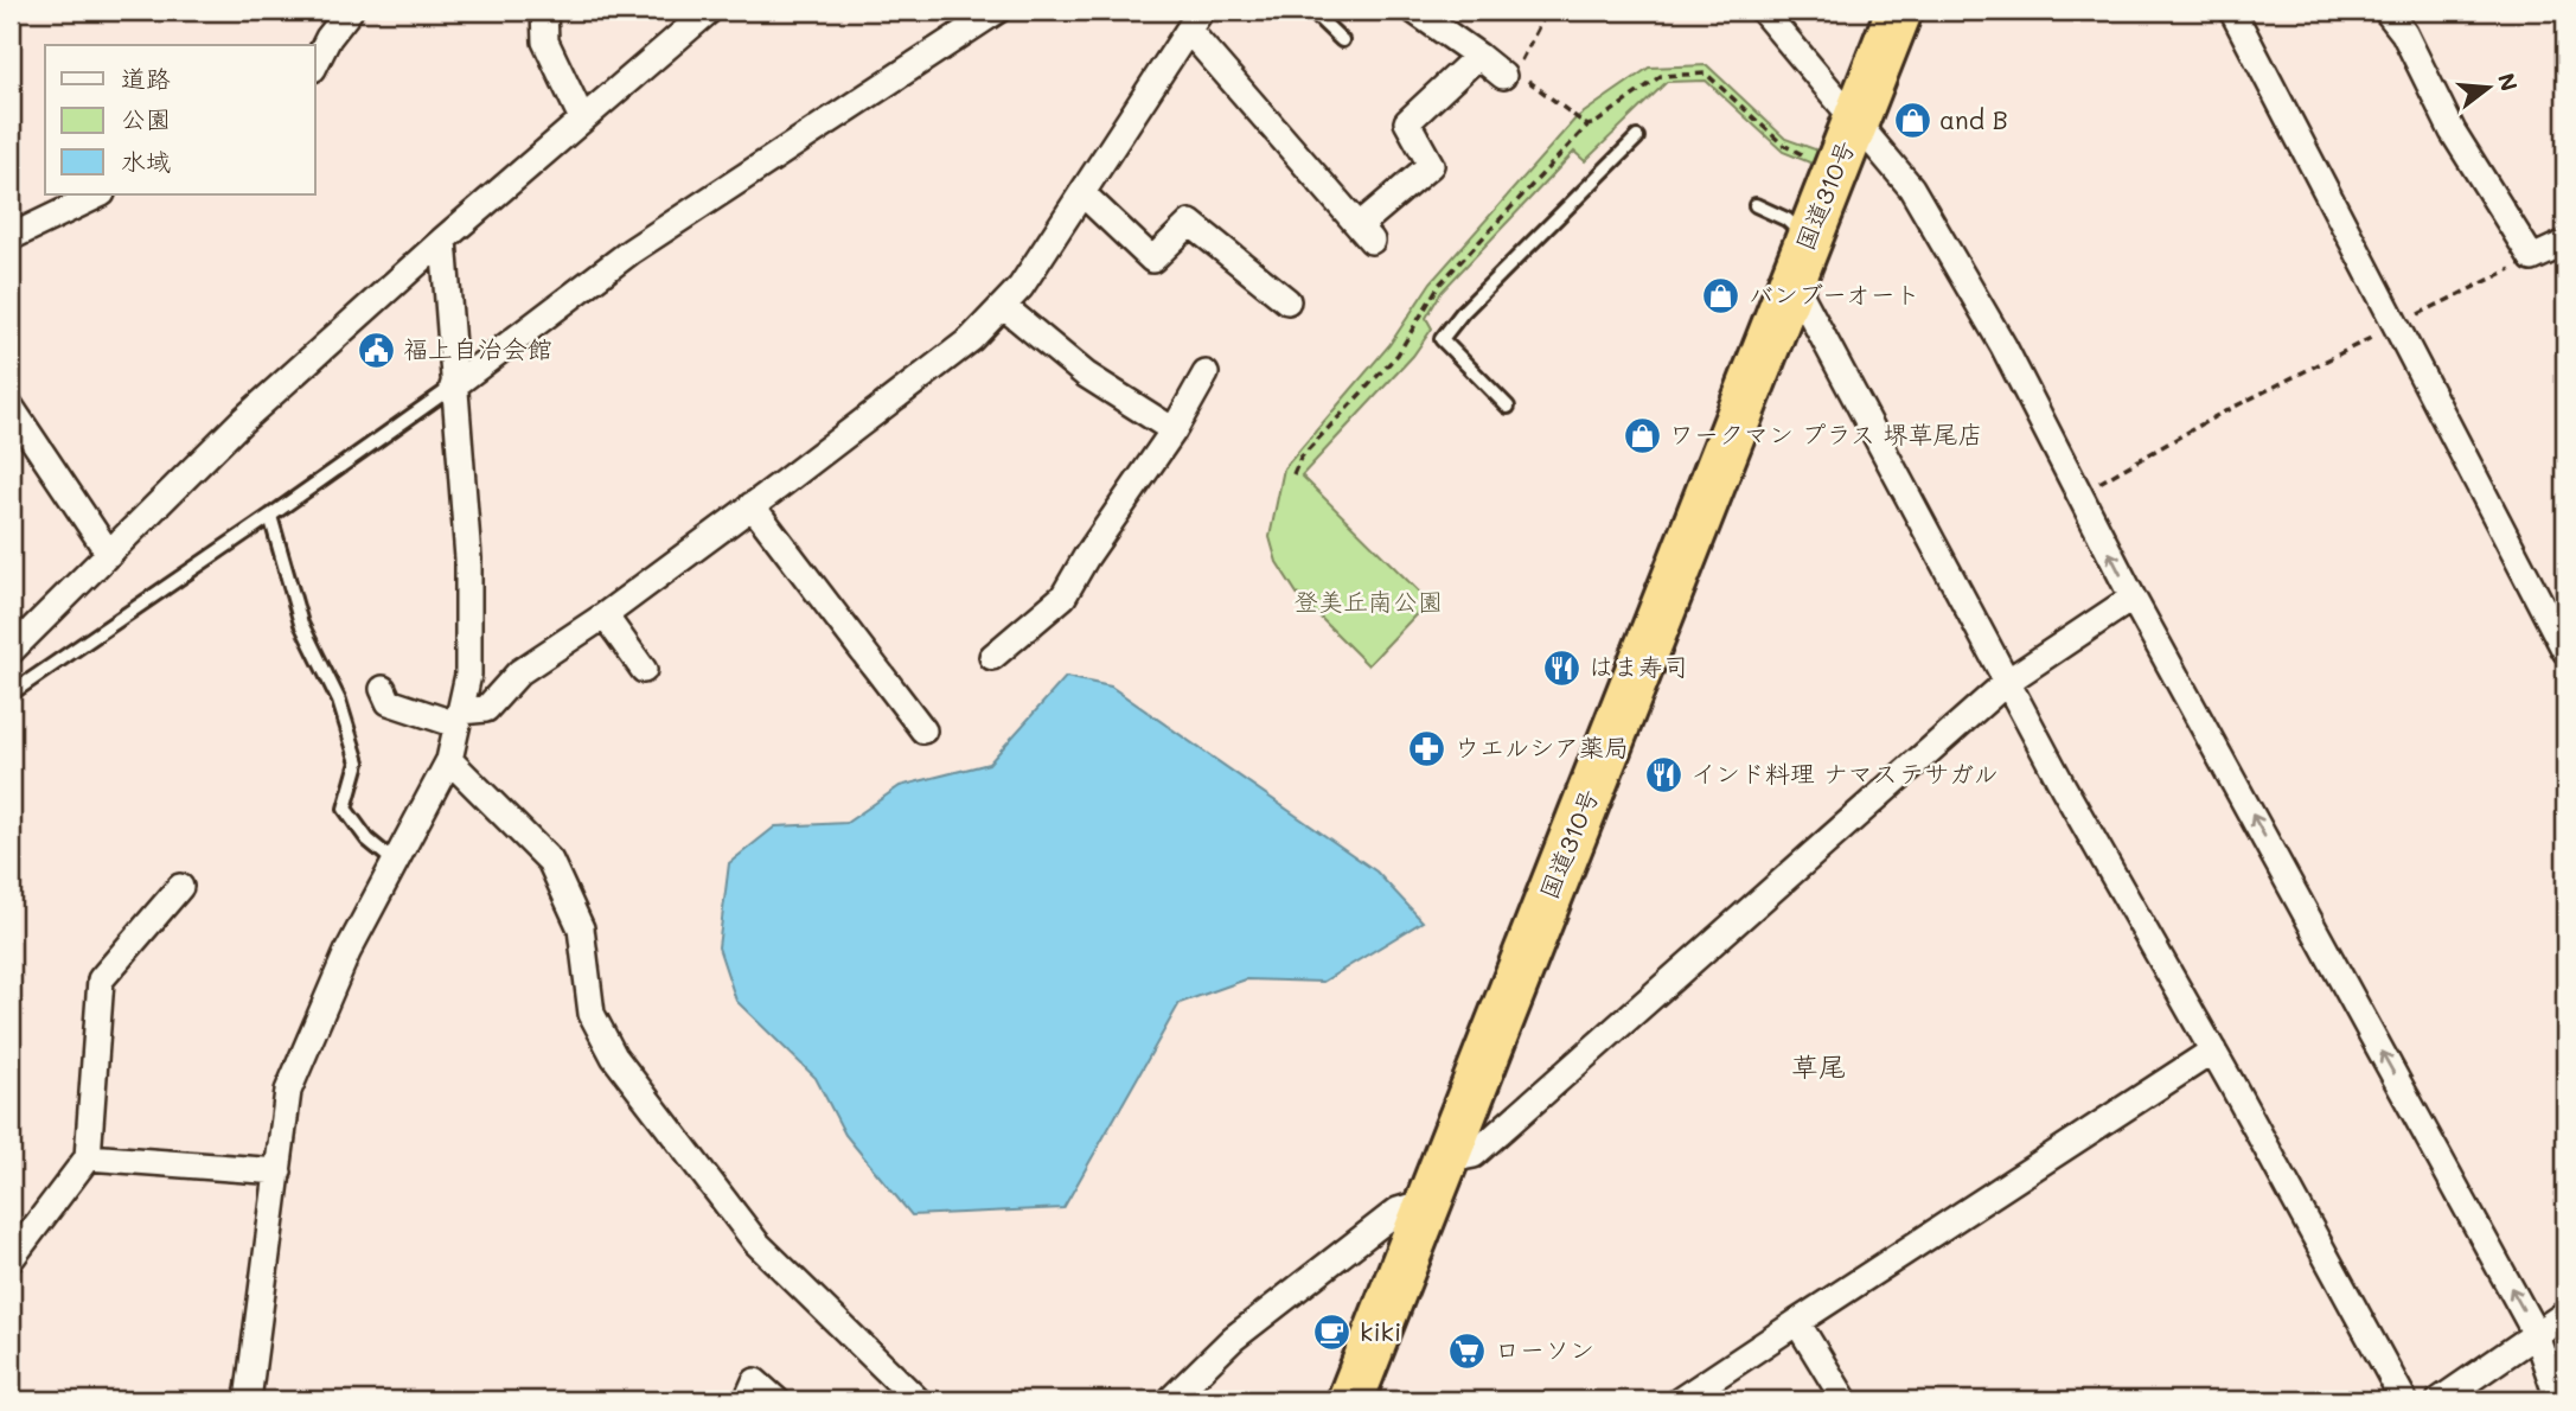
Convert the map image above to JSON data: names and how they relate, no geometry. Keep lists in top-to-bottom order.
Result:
{
  "streets": {
    "highway": ["国道310号"]
  },
  "districts": ["草尾"],
  "parks": ["登美丘南公園"],
  "places": {
    "shop": ["and B", "バンブーオート", "ワークマン プラス 堺草尾店"],
    "public building": ["福上自治会館"],
    "restaurant": ["はま寿司", "インド料理 ナマステサガル"],
    "pharmacy": ["ウエルシア薬局"],
    "cafe": ["kiki"],
    "supermarket": ["ローソン"]
  },
  "legend": ["道路", "公園", "水域"],
  "north": "right"
}
